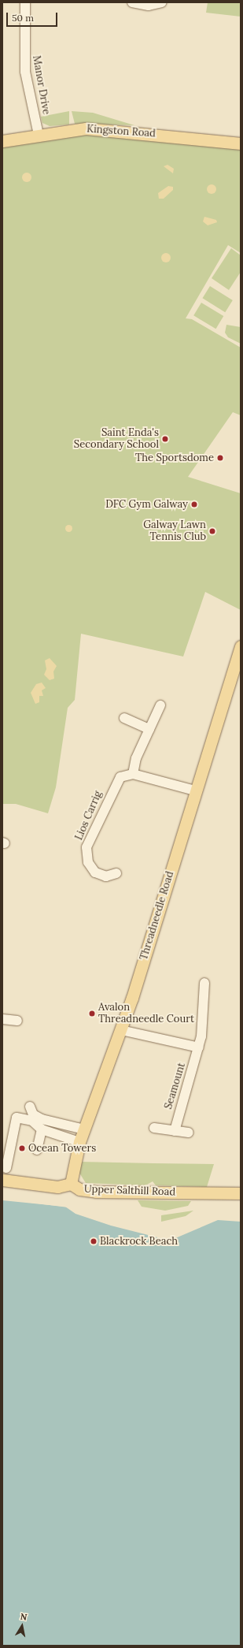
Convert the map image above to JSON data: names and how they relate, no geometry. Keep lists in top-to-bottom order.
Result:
{
  "streets": {
    "main road": ["Kingston Road", "Threadneedle Road", "Upper Salthill Road"],
    "street": ["Manor Drive", "Lios Carrig", "Seamount"]
  },
  "crossings": [
    ["Manor Drive", "Kingston Road"],
    ["Threadneedle Road", "Upper Salthill Road"]
  ],
  "places": [
    "Saint Enda's Secondary School",
    "The Sportsdome",
    "DFC Gym Galway",
    "Galway Lawn Tennis Club",
    "Avalon Threadneedle Court",
    "Ocean Towers",
    "Blackrock Beach"
  ],
  "scale_bar": "50 m",
  "north": "top"
}
